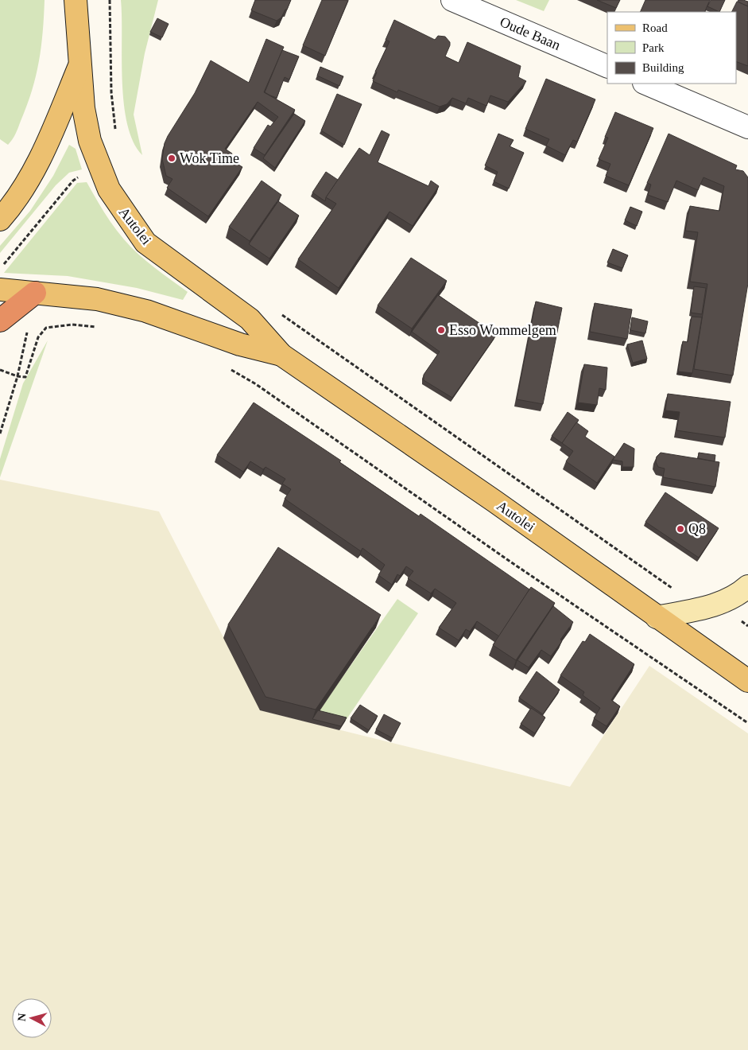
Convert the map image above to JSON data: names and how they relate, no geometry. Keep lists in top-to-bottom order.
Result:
{
  "streets": {
    "main road": ["Autolei"],
    "street": ["Oude Baan"]
  },
  "places": ["Wok Time", "Esso Wommelgem", "Q8"],
  "legend": ["Road", "Park", "Building"],
  "north": "left"
}
